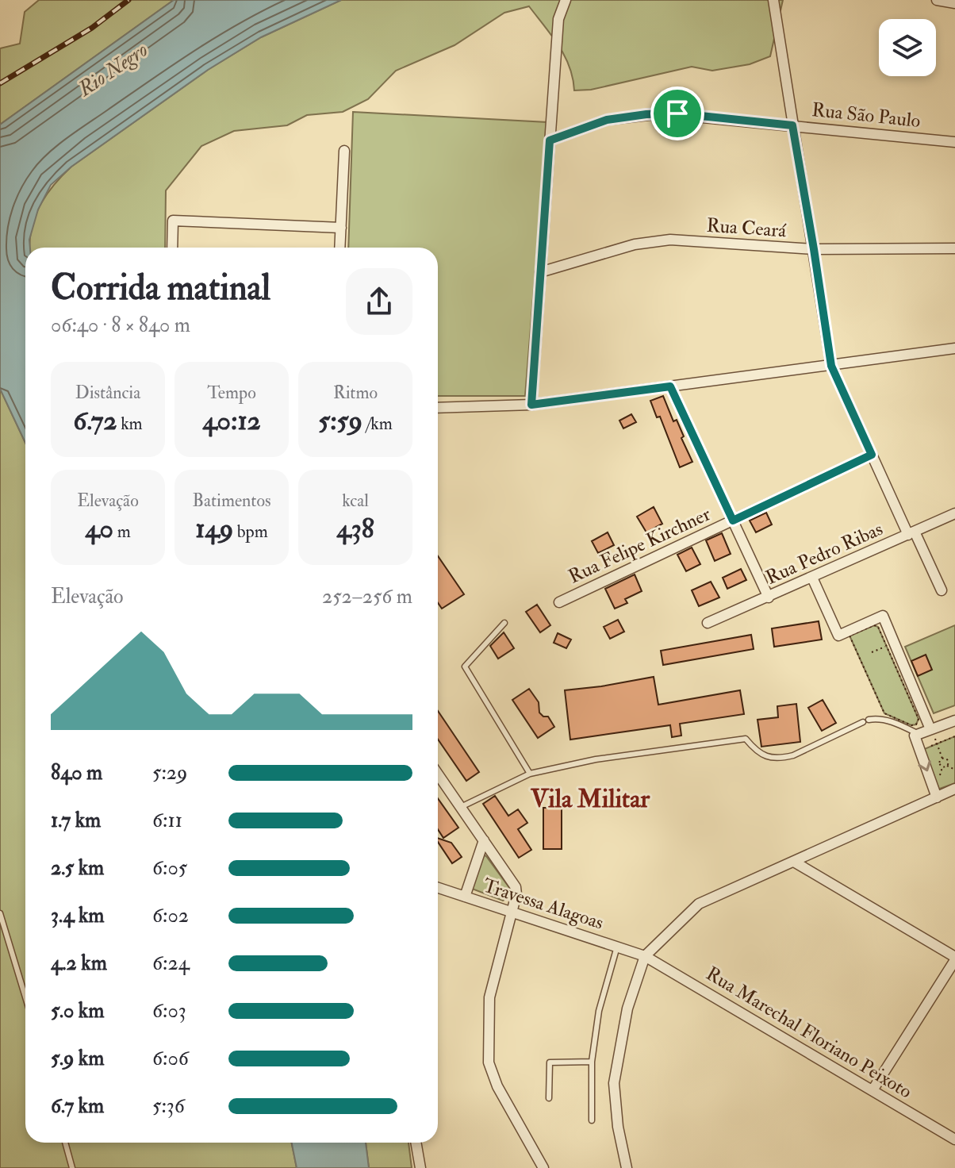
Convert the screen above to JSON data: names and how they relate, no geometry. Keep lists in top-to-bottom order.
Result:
{
  "streets": {
    "street": [
      "Rua São Paulo",
      "Rua Ceará",
      "Rua Felipe Kirchner",
      "Rua Pedro Ribas",
      "Travessa Alagoas",
      "Rua Marechal Floriano Peixoto"
    ]
  },
  "crossings": [
    ["Travessa Alagoas", "Rua Marechal Floriano Peixoto"]
  ],
  "districts": ["Vila Militar"],
  "water": ["Rio Negro"],
  "page": {
    "heading": ["Corrida matinal", "06:40 · 8 × 840 m"],
    "stats": [
      ["Distância", "6.72 km"],
      ["Tempo", "40:12"],
      ["Ritmo", "5:59 /km"],
      ["Elevação", "40 m"],
      ["Batimentos", "149 bpm"],
      ["kcal", "438"]
    ],
    "chart": ["Elevação", "252–256 m"],
    "list": [
      {
        "name": "840 m",
        "note": "5:29"
      },
      {
        "name": "1.7 km",
        "note": "6:11"
      },
      {
        "name": "2.5 km",
        "note": "6:05"
      },
      {
        "name": "3.4 km",
        "note": "6:02"
      },
      {
        "name": "4.2 km",
        "note": "6:24"
      },
      {
        "name": "5.0 km",
        "note": "6:03"
      },
      {
        "name": "5.9 km",
        "note": "6:06"
      },
      {
        "name": "6.7 km",
        "note": "5:36"
      }
    ]
  }
}
